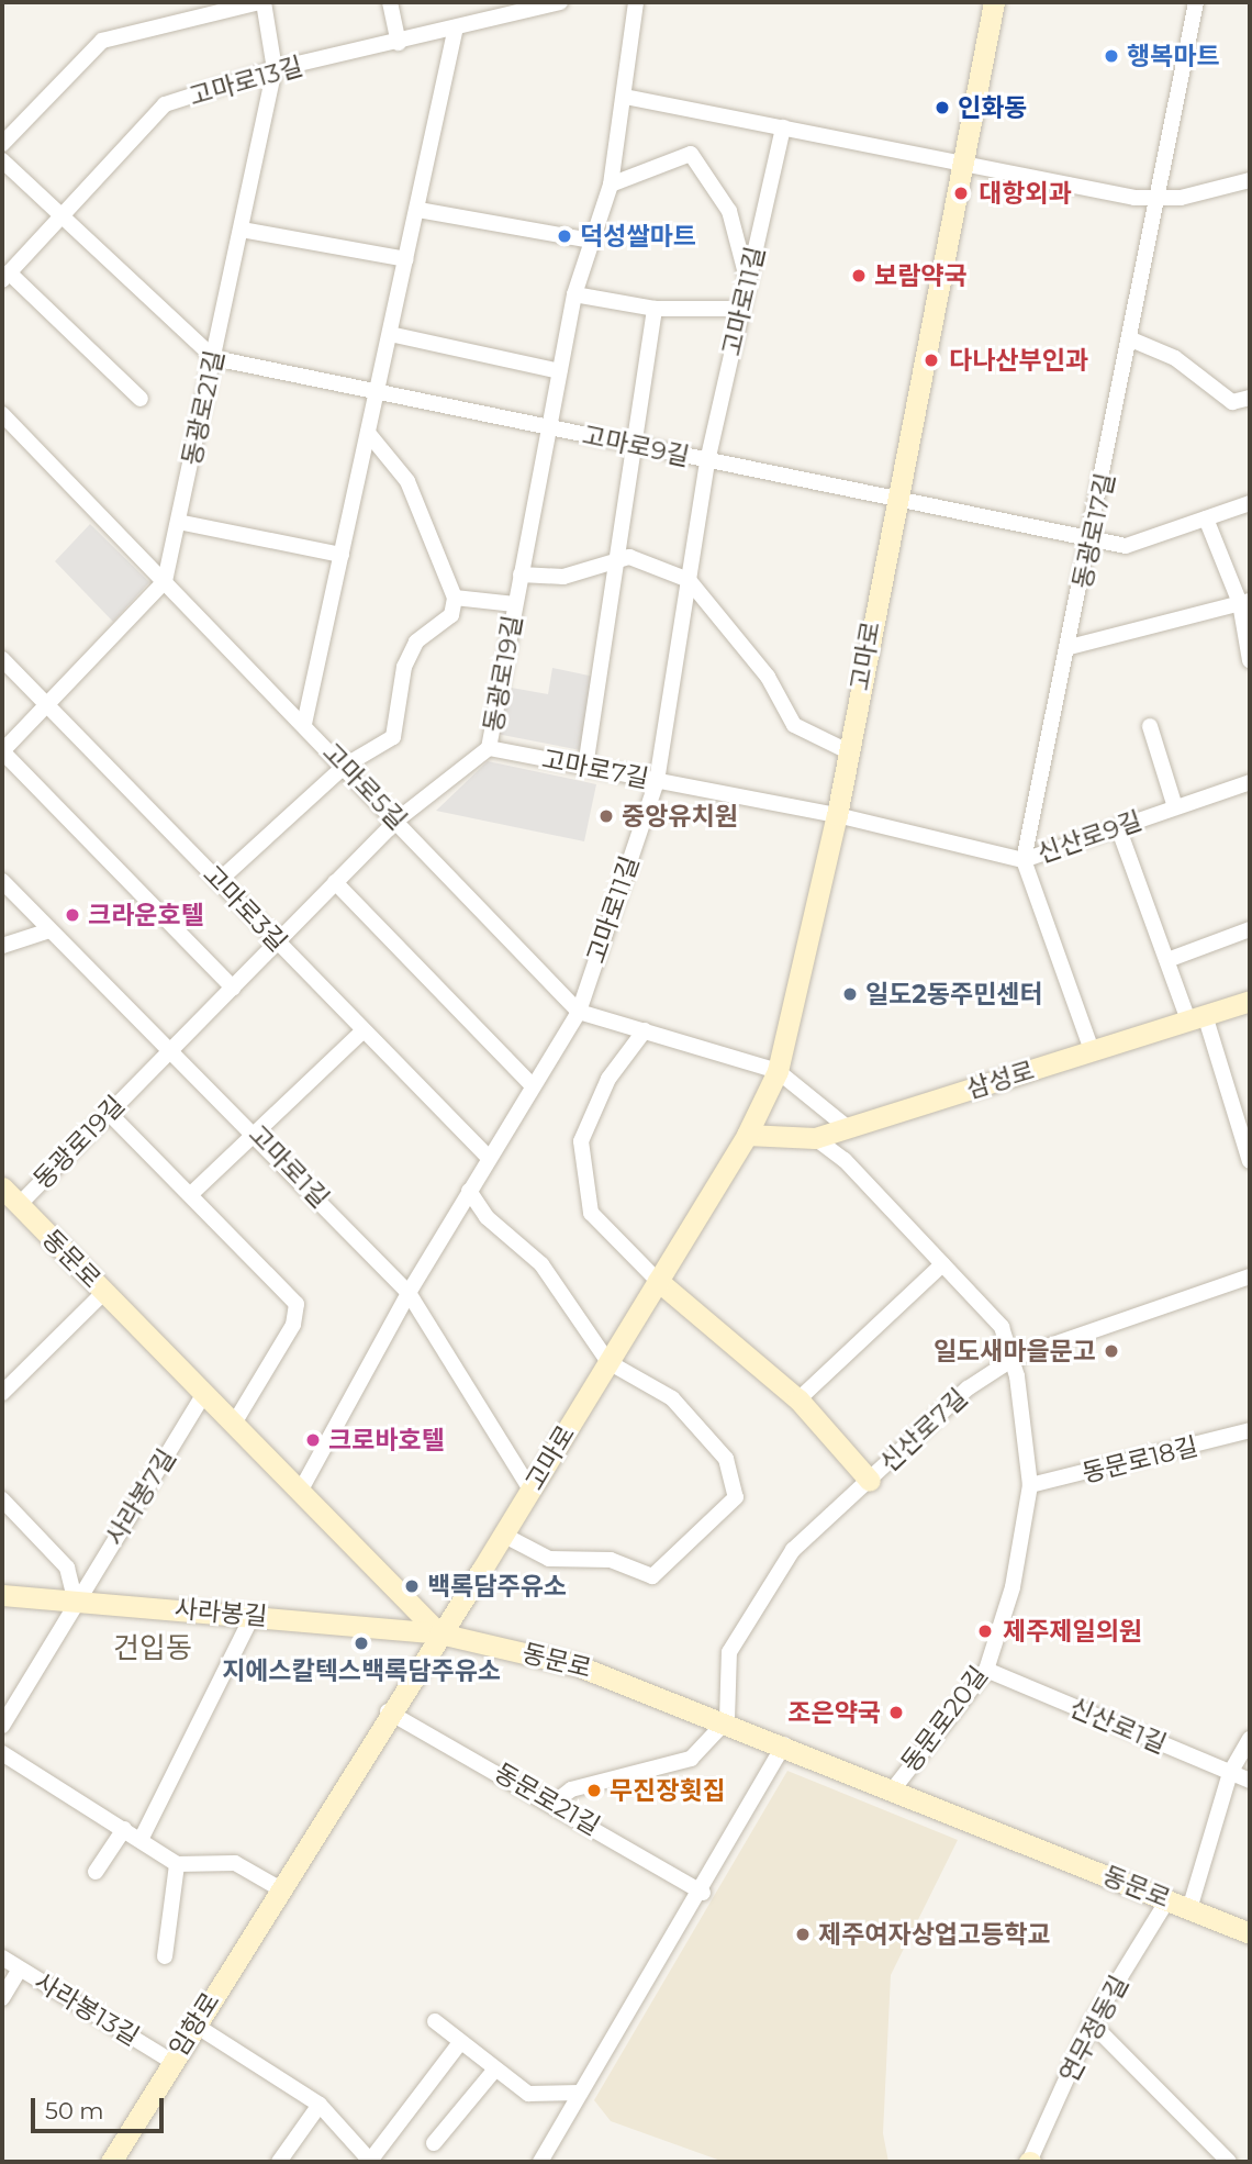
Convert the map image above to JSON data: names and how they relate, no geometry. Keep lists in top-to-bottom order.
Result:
{
  "streets": {
    "main road": [
      "고마로",
      "삼성로",
      "동문로",
      "사라봉길",
      "임항로"
    ],
    "street": [
      "고마로13길",
      "고마로11길",
      "동광로21길",
      "고마로9길",
      "동광로17길",
      "동광로19길",
      "고마로7길",
      "고마로5길",
      "신산로9길",
      "고마로3길",
      "고마로1길",
      "신산로7길",
      "동문로18길",
      "사라봉7길",
      "동문로20길",
      "신산로1길",
      "동문로21길",
      "사라봉13길",
      "연무정동길"
    ]
  },
  "crossings": [
    ["고마로13길", "동광로21길"],
    ["고마로11길", "고마로9길"],
    ["고마로11길", "고마로7길"],
    ["고마로11길", "고마로5길"],
    ["고마로11길", "고마로3길"],
    ["고마로11길", "고마로1길"],
    ["고마로11길", "동문로"],
    ["동광로21길", "고마로9길"],
    ["동광로21길", "고마로5길"],
    ["고마로9길", "동광로17길"],
    ["고마로9길", "고마로"],
    ["고마로9길", "동광로19길"],
    ["동광로17길", "신산로9길"],
    ["고마로", "고마로7길"],
    ["고마로", "신산로9길"],
    ["고마로", "삼성로"],
    ["고마로", "고마로1길"],
    ["고마로", "동문로"],
    ["고마로", "사라봉길"],
    ["고마로", "임항로"],
    ["동광로19길", "고마로7길"],
    ["동광로19길", "고마로5길"],
    ["동광로19길", "고마로3길"],
    ["동광로19길", "고마로1길"],
    ["동광로19길", "동문로"],
    ["고마로7길", "신산로9길"],
    ["삼성로", "동문로20길"],
    ["동문로", "신산로7길"],
    ["동문로", "사라봉7길"],
    ["동문로", "사라봉길"],
    ["동문로", "동문로20길"],
    ["동문로", "임항로"],
    ["동문로", "연무정동길"],
    ["신산로7길", "동문로20길"],
    ["동문로18길", "동문로20길"],
    ["사라봉7길", "사라봉길"],
    ["사라봉길", "임항로"],
    ["동문로20길", "신산로1길"],
    ["동문로21길", "임항로"],
    ["사라봉13길", "임항로"]
  ],
  "districts": ["건입동"],
  "places": [
    "행복마트",
    "인화동",
    "대항외과",
    "덕성쌀마트",
    "보람약국",
    "다나산부인과",
    "중앙유치원",
    "크라운호텔",
    "일도2동주민센터",
    "일도새마을문고",
    "크로바호텔",
    "백록담주유소",
    "제주제일의원",
    "지에스칼텍스백록담주유소",
    "조은약국",
    "무진장횟집",
    "제주여자상업고등학교"
  ],
  "scale_bar": "50 m"
}
